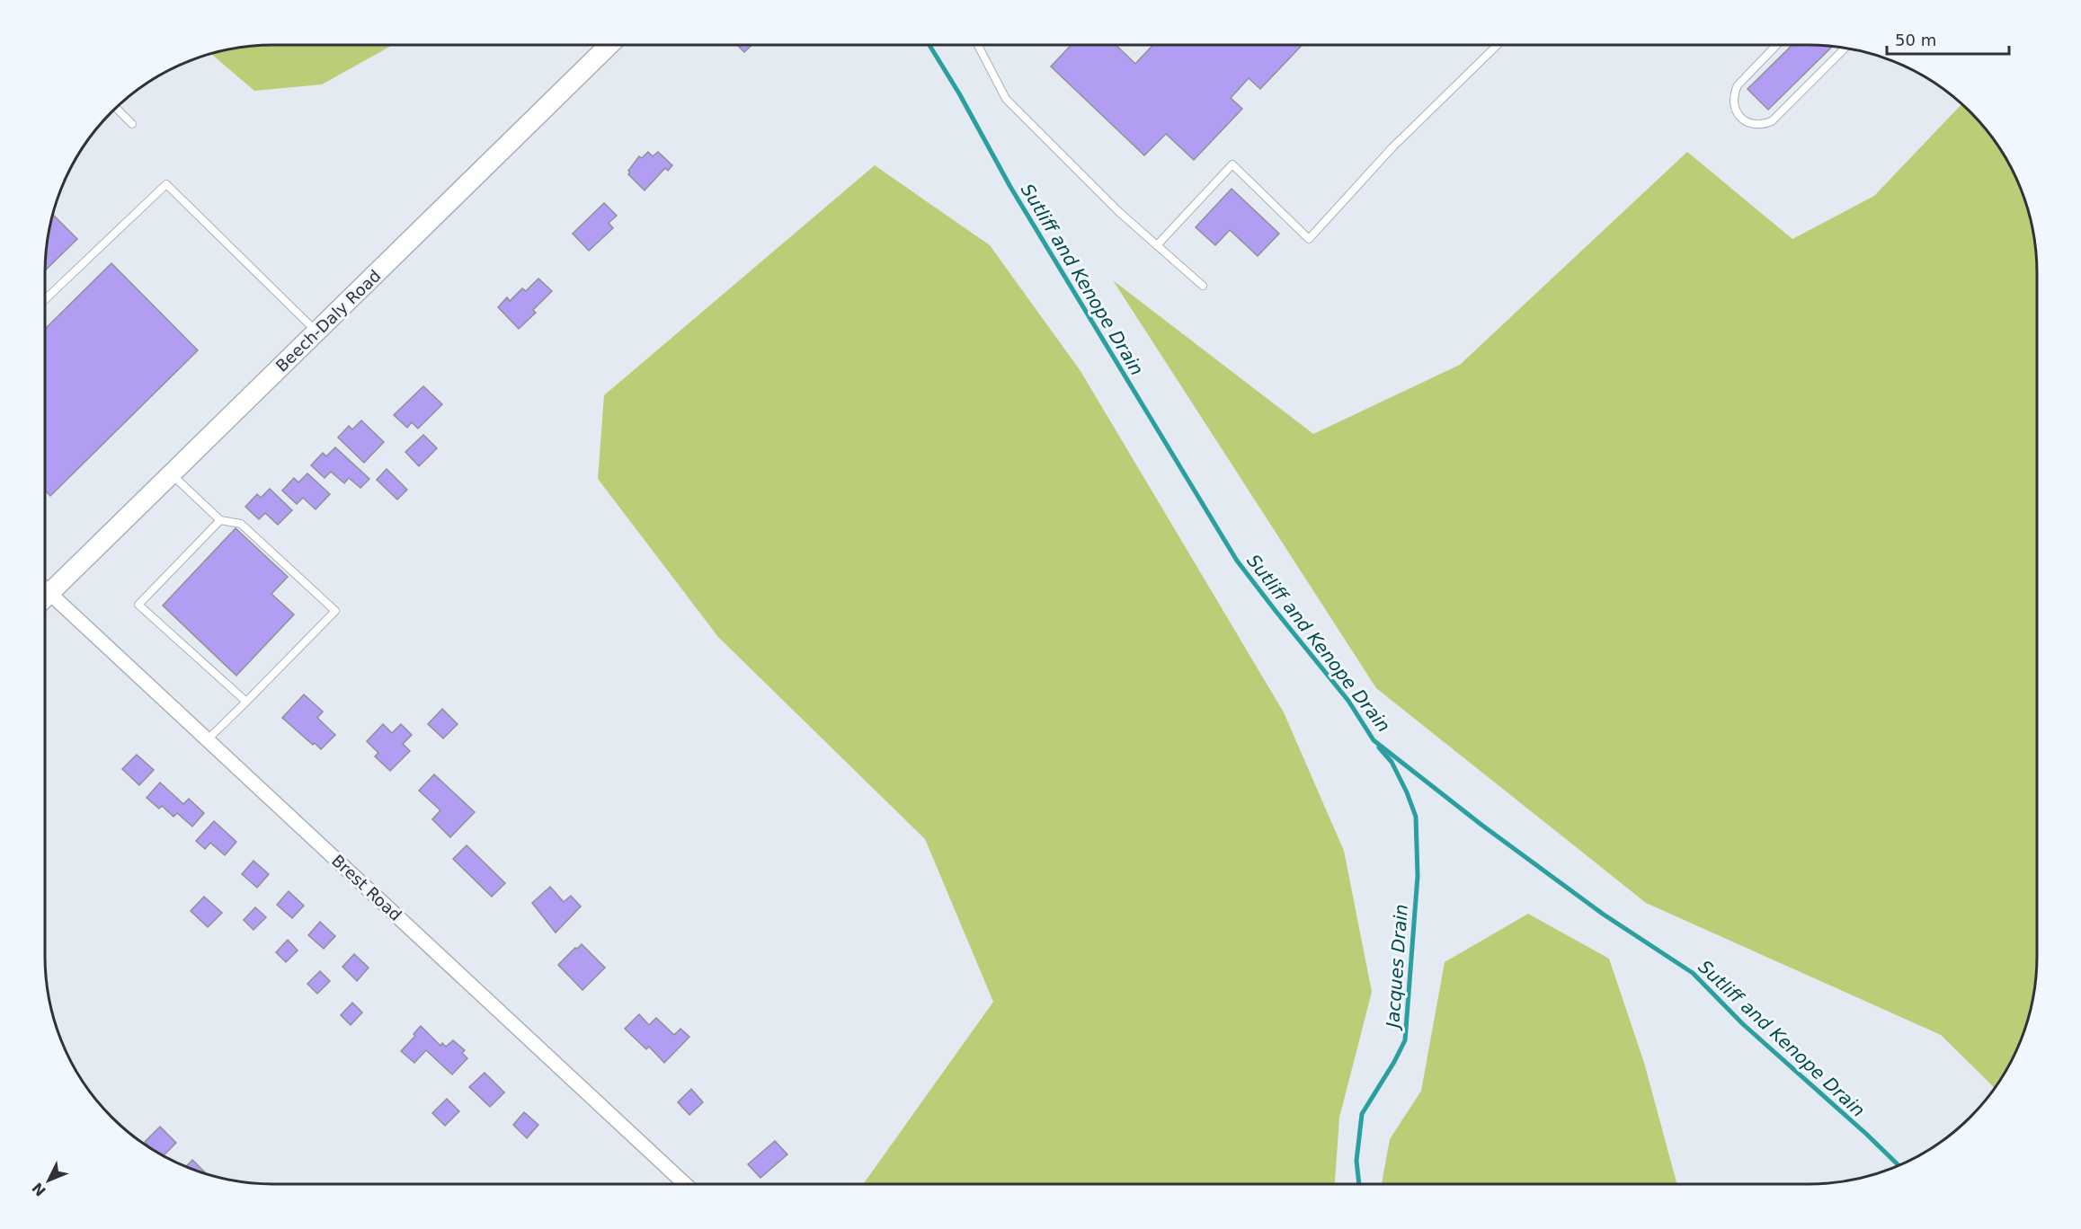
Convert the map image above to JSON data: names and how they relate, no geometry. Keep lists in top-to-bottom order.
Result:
{
  "streets": {
    "street": ["Beech-Daly Road", "Brest Road"]
  },
  "water": ["Sutliff and Kenope Drain", "Jacques Drain"],
  "scale_bar": "50 m",
  "north": "bottom left"
}
